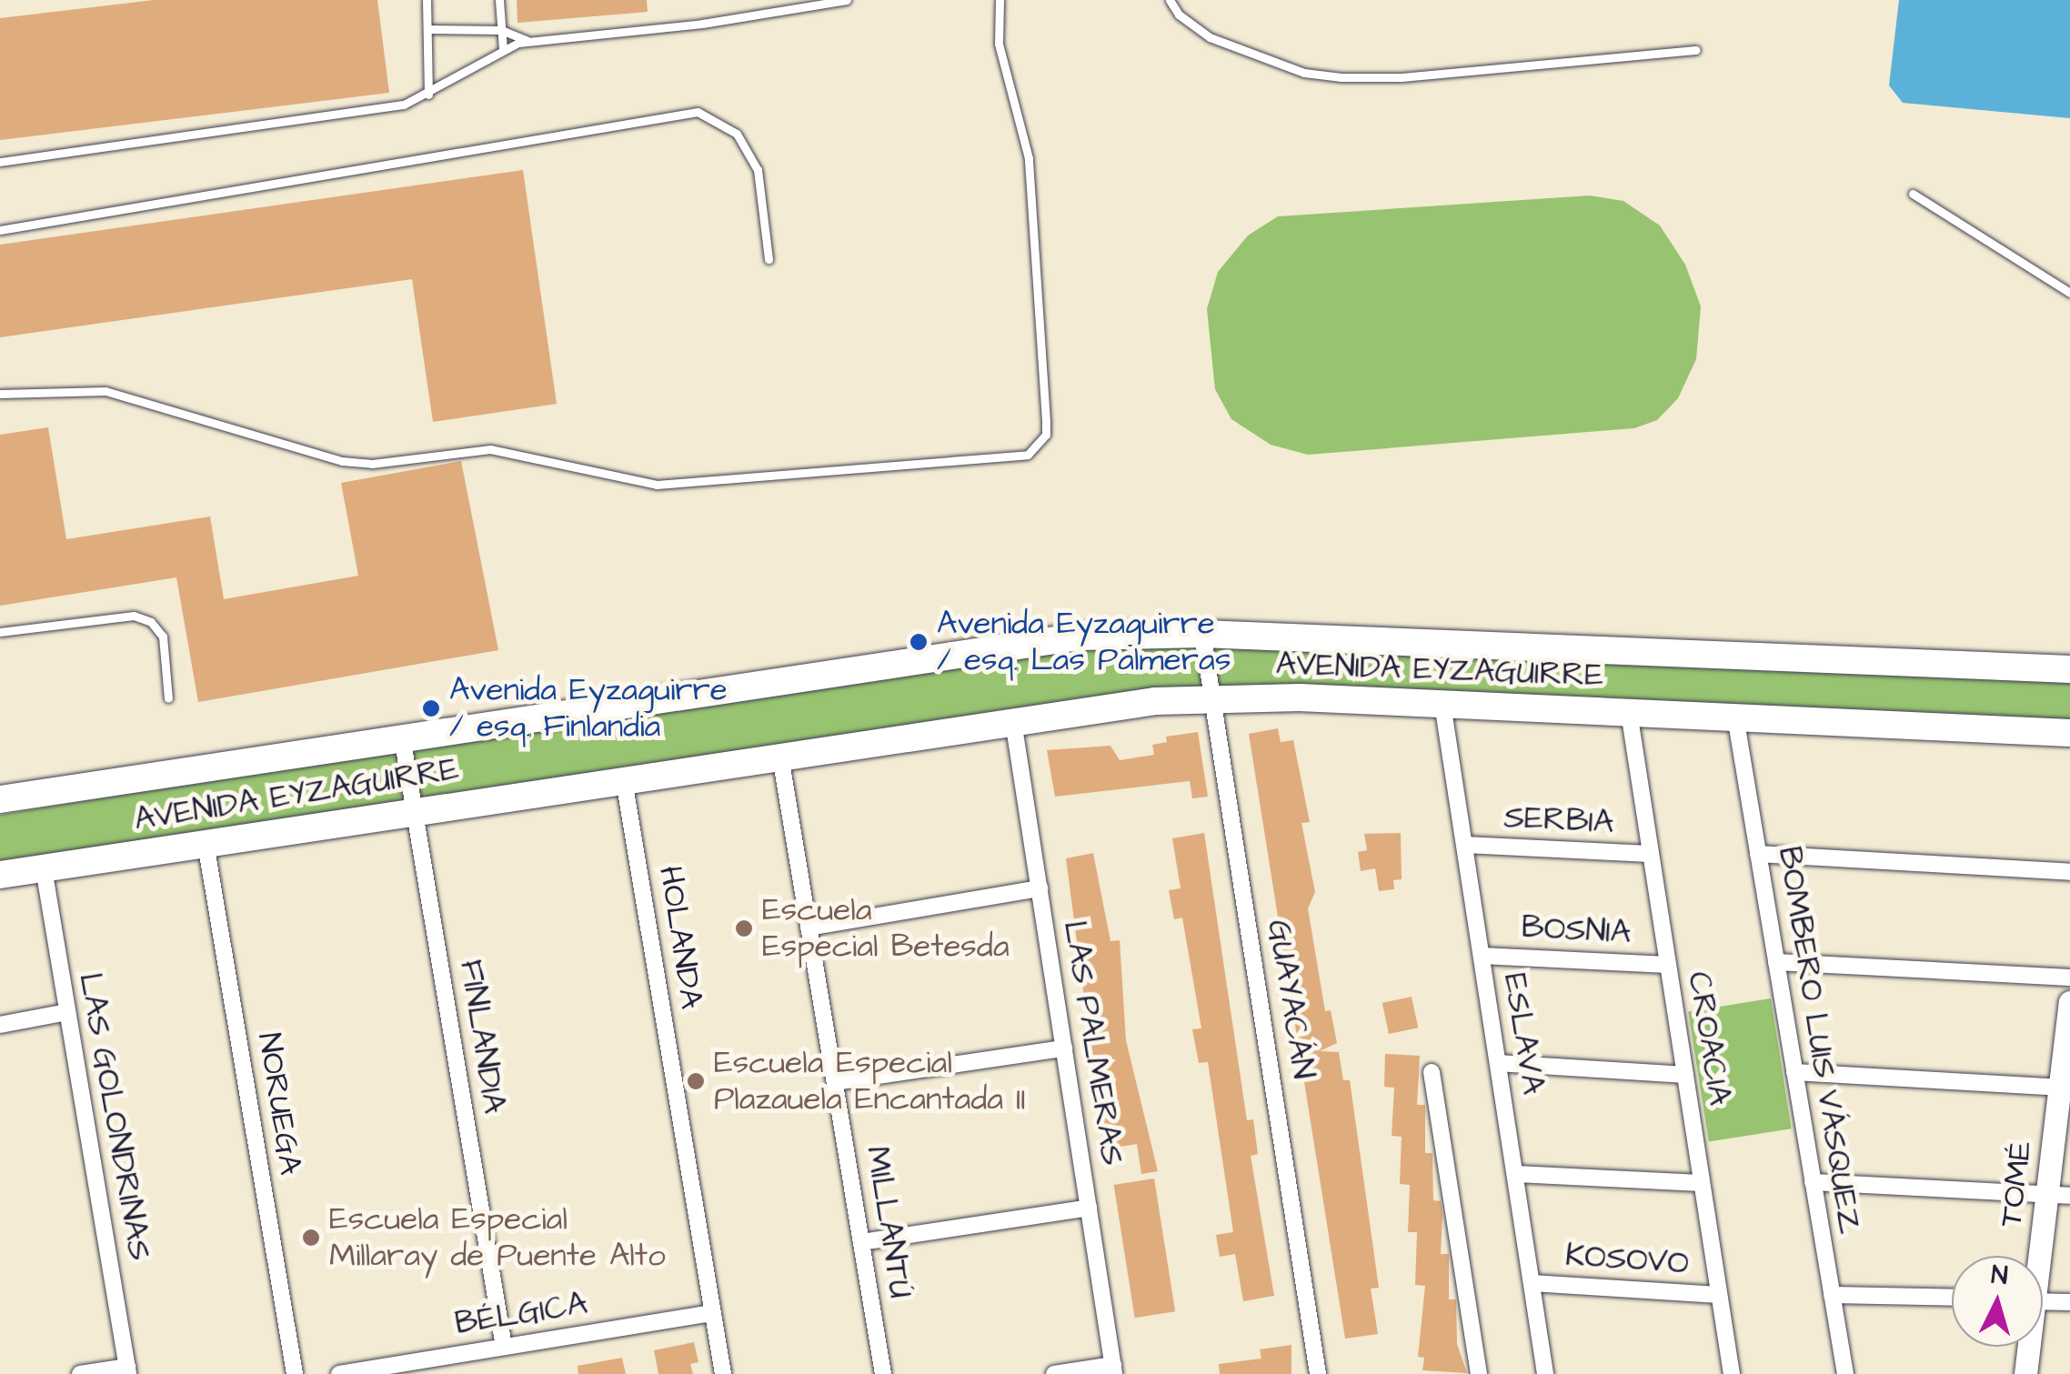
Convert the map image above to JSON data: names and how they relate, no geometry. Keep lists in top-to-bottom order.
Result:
{
  "streets": {
    "main road": ["AVENIDA EYZAGUIRRE"],
    "street": [
      "SERBIA",
      "BOSNIA",
      "HOLANDA",
      "GUAYACÁN",
      "ESLAVA",
      "FINLANDIA",
      "CROACIA",
      "BOMBERO LUIS VÁSQUEZ",
      "LAS PALMERAS",
      "NORUEGA",
      "LAS GOLONDRINAS",
      "TOMÉ",
      "MILLANTÚ",
      "KOSOVO",
      "BÉLGICA"
    ]
  },
  "crossings": [
    ["AVENIDA EYZAGUIRRE", "HOLANDA"],
    ["AVENIDA EYZAGUIRRE", "GUAYACÁN"],
    ["AVENIDA EYZAGUIRRE", "ESLAVA"],
    ["AVENIDA EYZAGUIRRE", "FINLANDIA"],
    ["AVENIDA EYZAGUIRRE", "CROACIA"],
    ["AVENIDA EYZAGUIRRE", "BOMBERO LUIS VÁSQUEZ"],
    ["AVENIDA EYZAGUIRRE", "LAS PALMERAS"],
    ["AVENIDA EYZAGUIRRE", "NORUEGA"],
    ["AVENIDA EYZAGUIRRE", "LAS GOLONDRINAS"],
    ["AVENIDA EYZAGUIRRE", "MILLANTÚ"],
    ["SERBIA", "ESLAVA"],
    ["SERBIA", "CROACIA"],
    ["BOSNIA", "ESLAVA"],
    ["BOSNIA", "CROACIA"],
    ["HOLANDA", "BÉLGICA"],
    ["ESLAVA", "KOSOVO"],
    ["FINLANDIA", "BÉLGICA"],
    ["CROACIA", "KOSOVO"]
  ],
  "places": [
    "Avenida Eyzaguirre / esq. Las Palmeras",
    "Avenida Eyzaguirre / esq. Finlandia",
    "Escuela Especial Betesda",
    "Escuela Especial Plazauela Encantada II",
    "Escuela Especial Millaray de Puente Alto"
  ],
  "north": "top"
}
